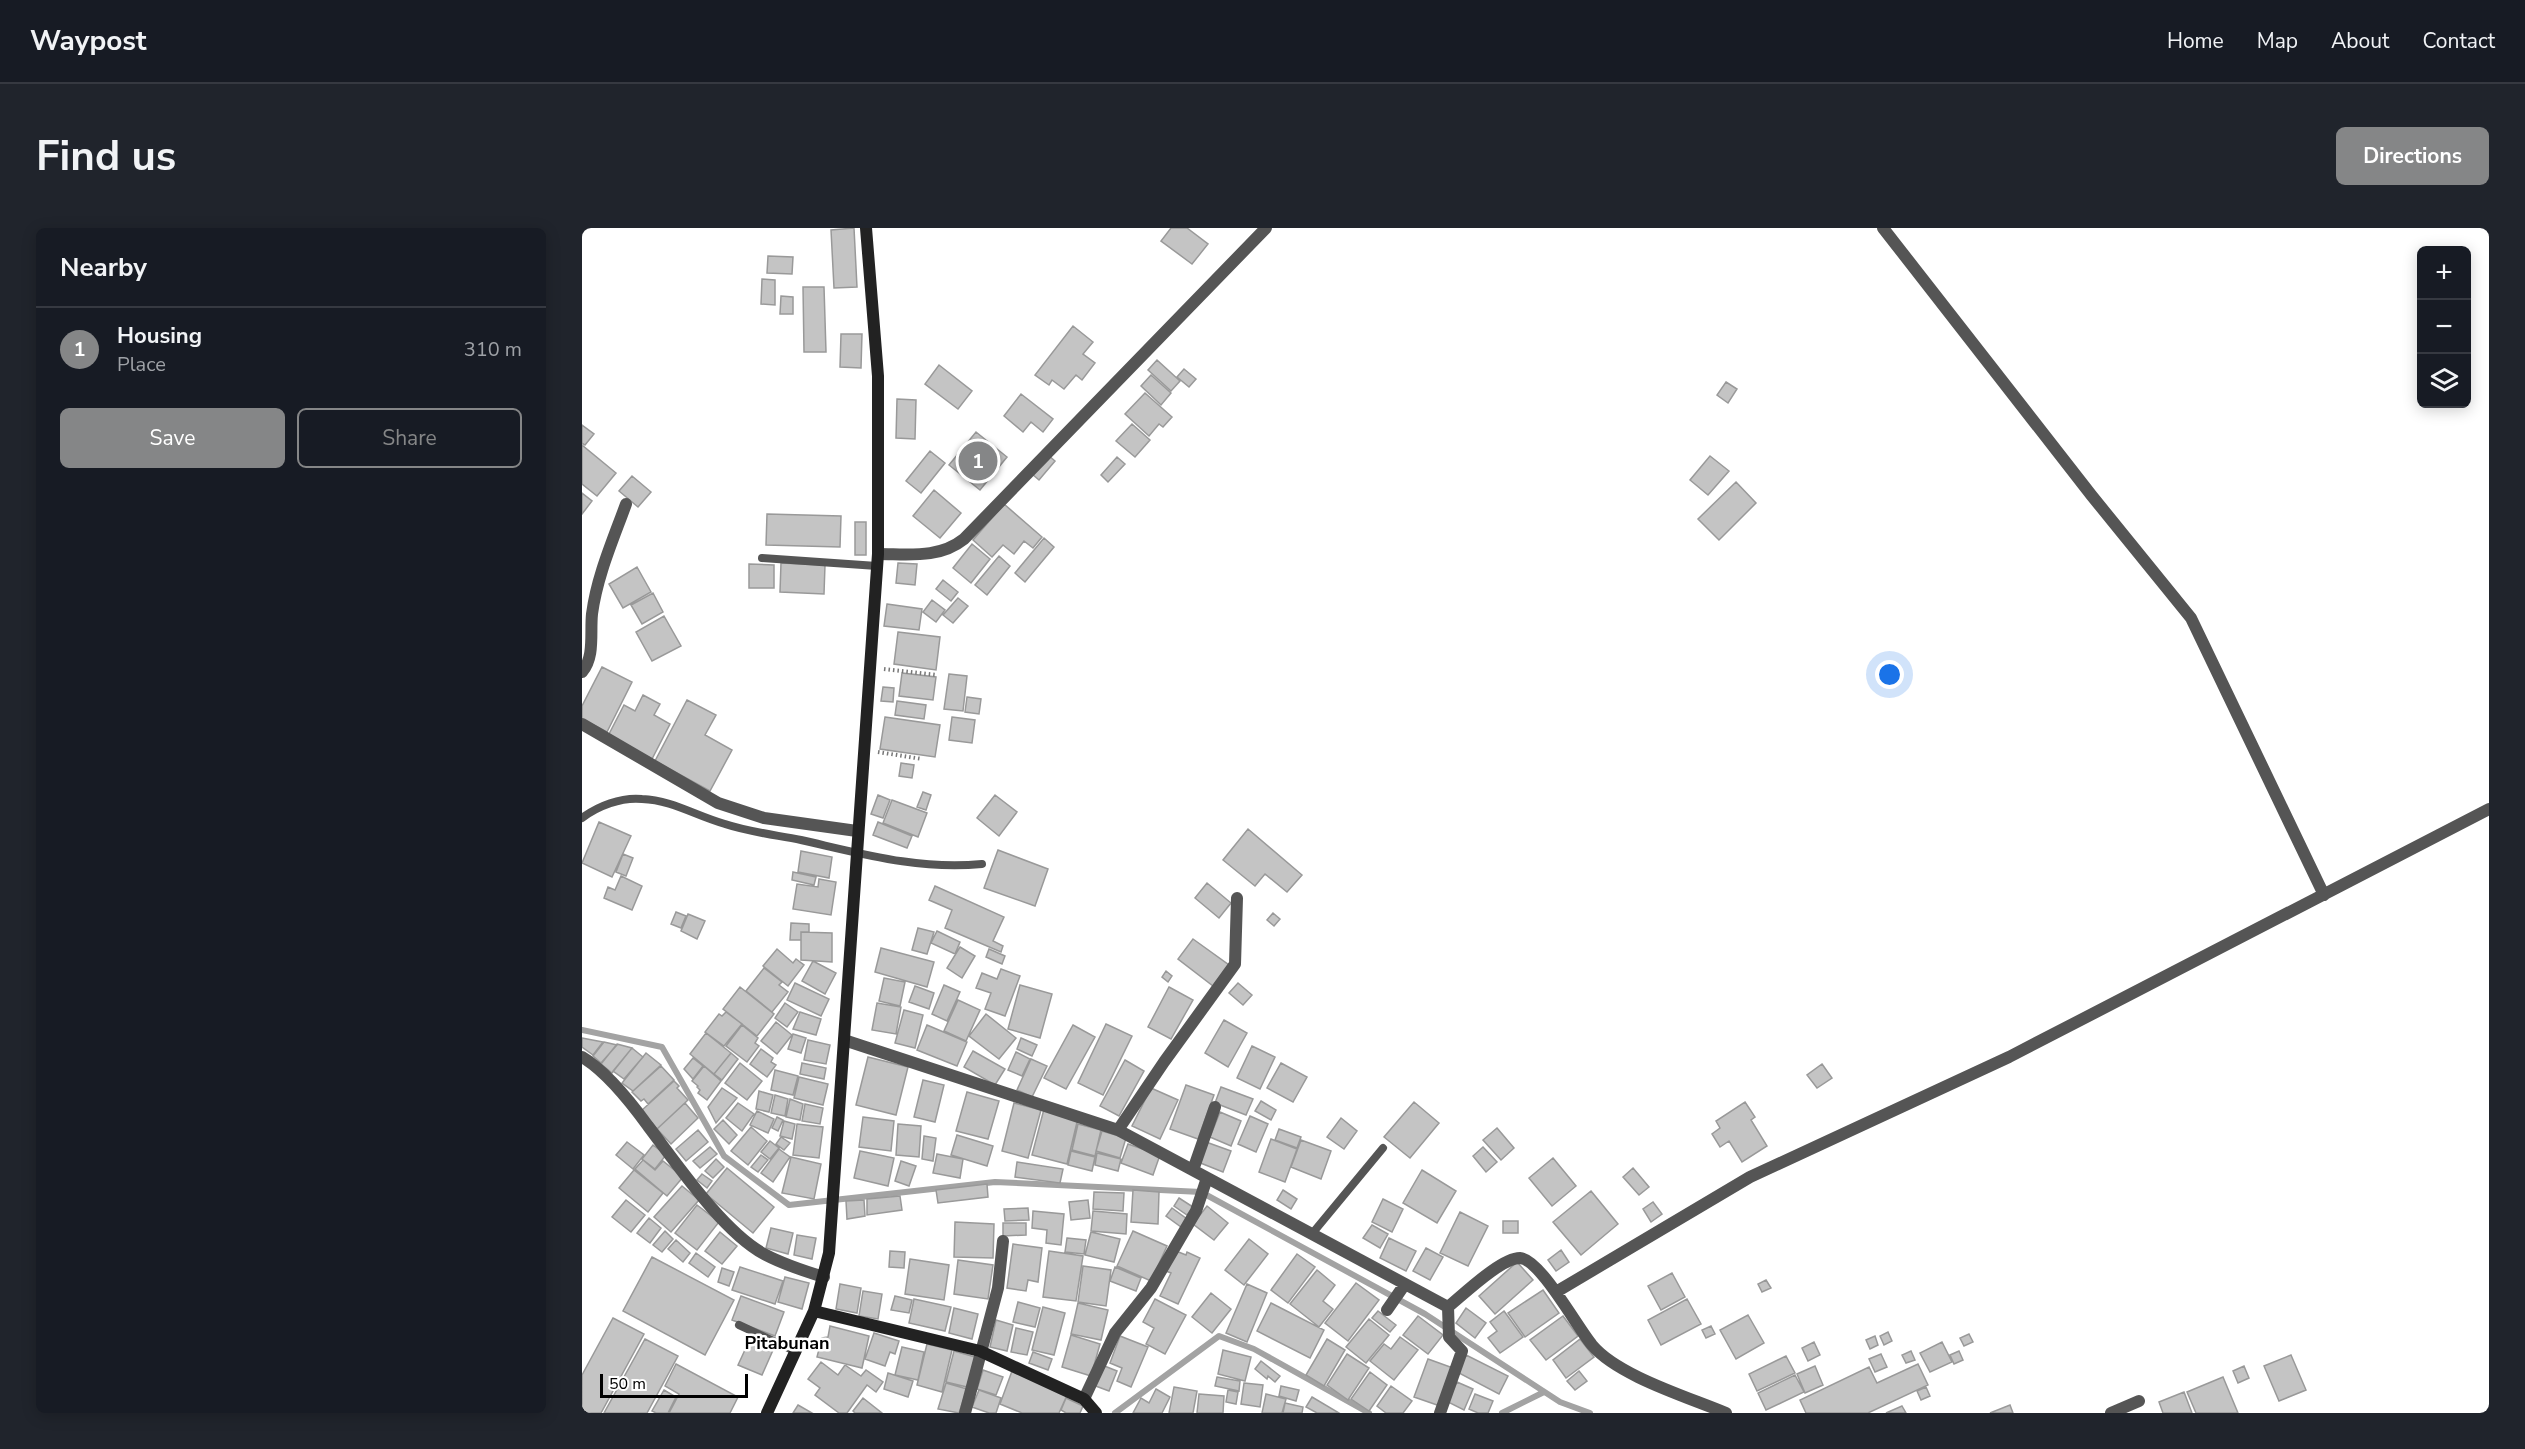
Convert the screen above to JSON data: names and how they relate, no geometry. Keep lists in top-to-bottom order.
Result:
{
  "districts": ["Pitabunan"],
  "scale_bar": "50 m",
  "page": {
    "header": "Waypost",
    "nav": [
      "Home",
      "Map",
      "About",
      "Contact"
    ],
    "buttons": [
      "Directions",
      ["Save", "Share"]
    ],
    "title": "Find us",
    "heading": "Nearby",
    "map_buttons": ["+", "−"],
    "list": [
      {
        "mark": "1",
        "name": "Housing",
        "note": "Place",
        "value": "310 m"
      }
    ],
    "pins": "1",
    "scale": "50 m"
  }
}
